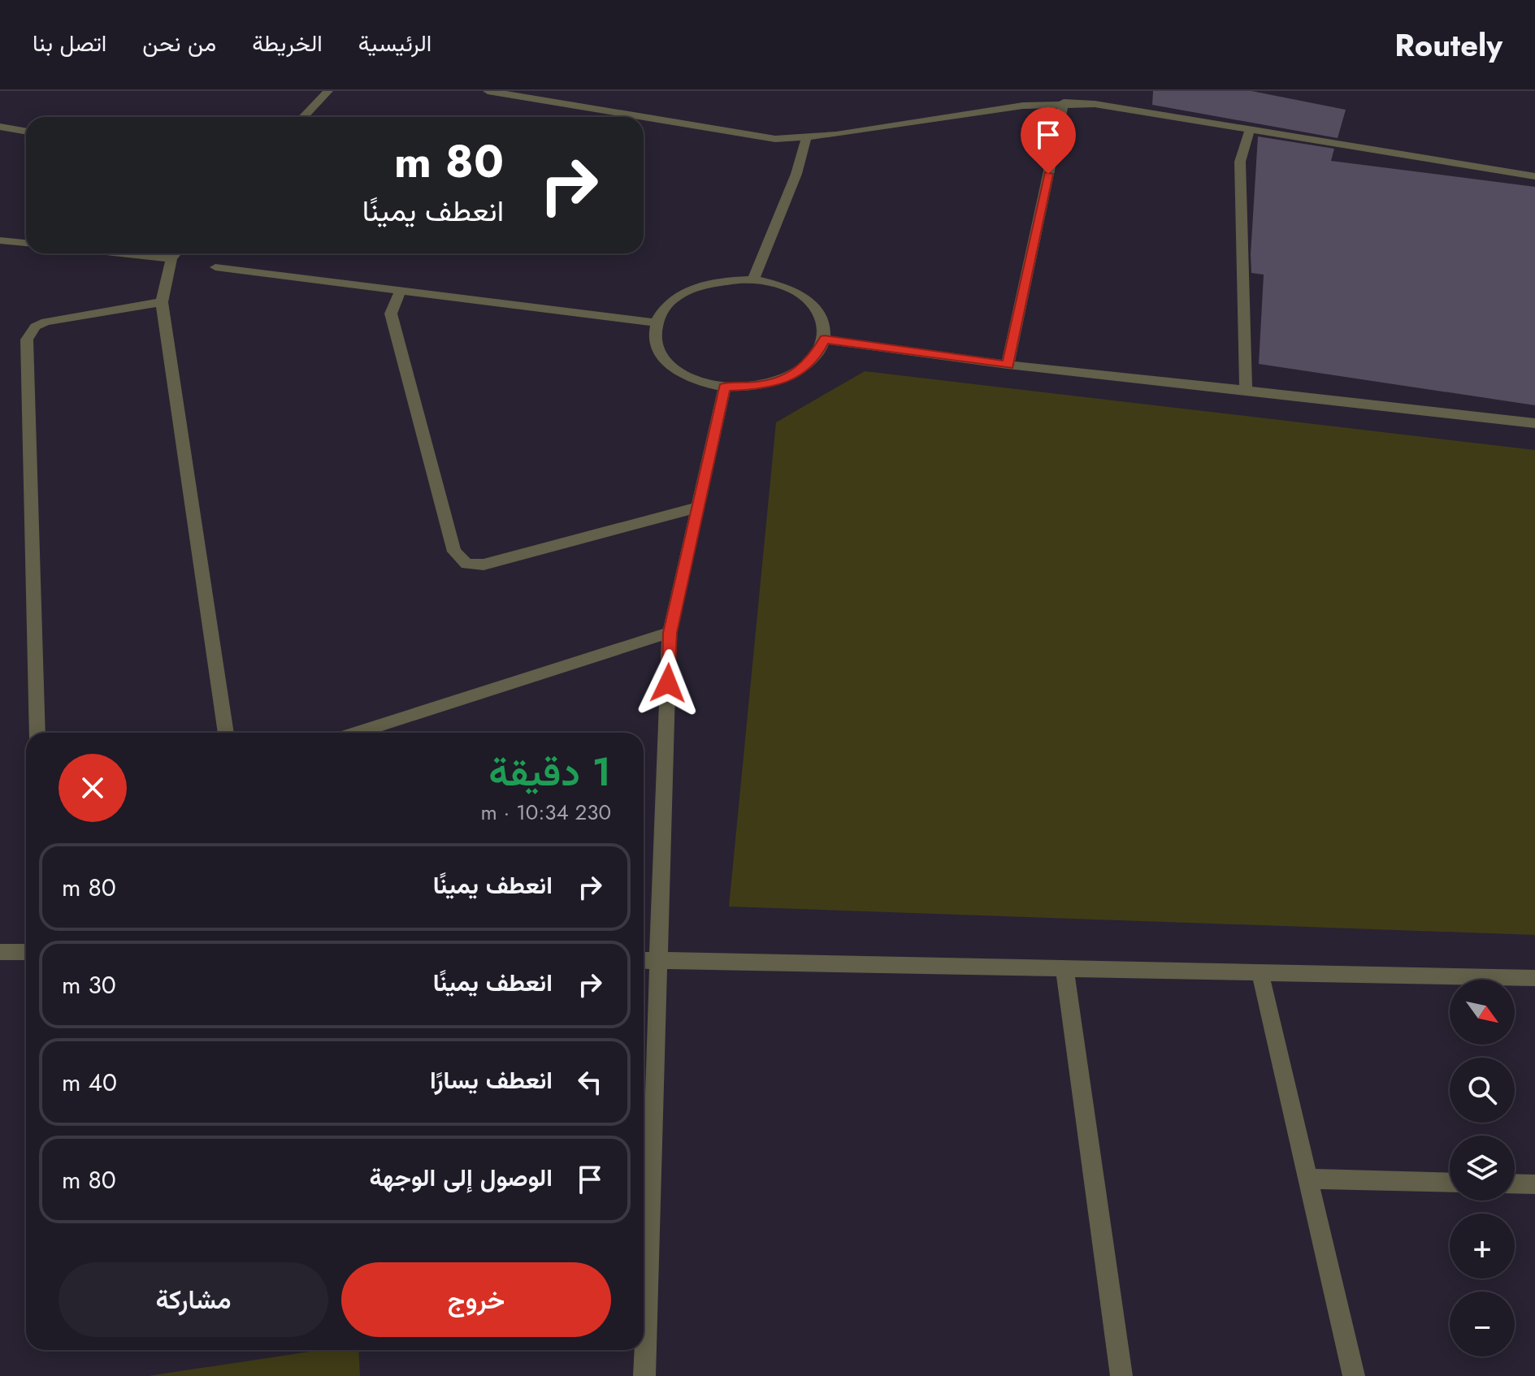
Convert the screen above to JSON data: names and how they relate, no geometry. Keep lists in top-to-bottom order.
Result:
{
  "north": "bottom right",
  "page": {
    "header": "Routely",
    "nav": [
      "الرئيسية",
      "الخريطة",
      "من نحن",
      "اتصل بنا"
    ],
    "turn": ["80 m", "انعطف يمينًا"],
    "heading": ["1 دقيقة", "230 m · 10:34"],
    "list": [
      {
        "name": "انعطف يمينًا",
        "value": "80 m"
      },
      {
        "name": "انعطف يمينًا",
        "value": "30 m"
      },
      {
        "name": "انعطف يسارًا",
        "value": "40 m"
      },
      {
        "name": "الوصول إلى الوجهة",
        "value": "80 m"
      }
    ],
    "map_buttons": ["+", "−"],
    "buttons": ["خروج", "مشاركة"]
  }
}
